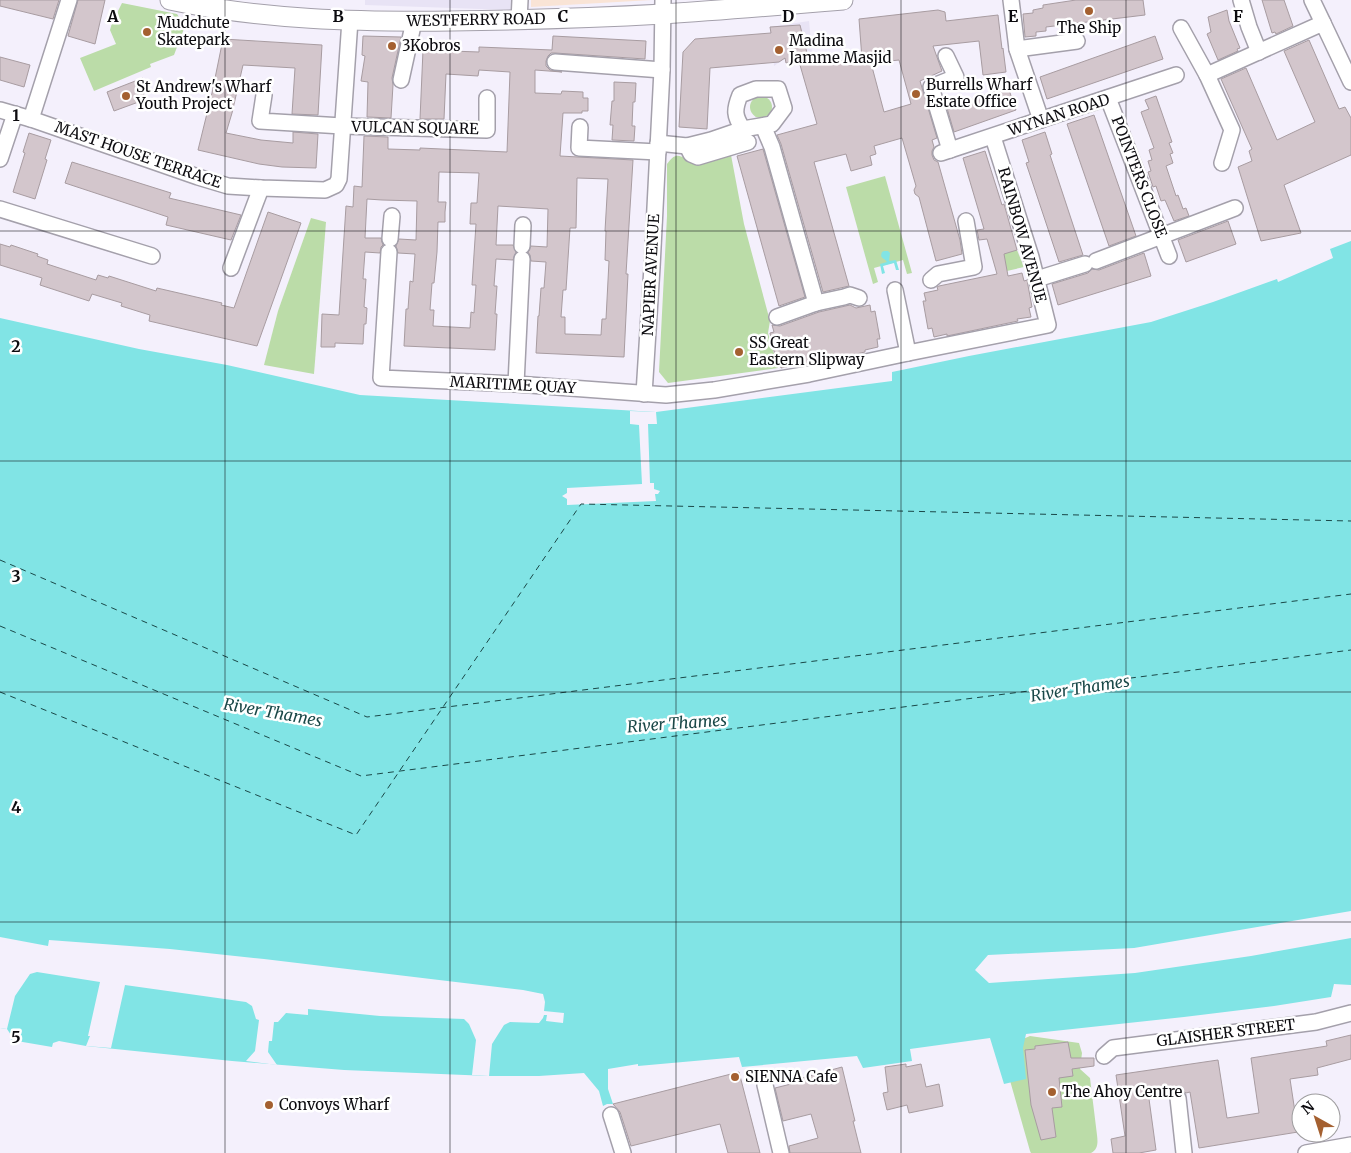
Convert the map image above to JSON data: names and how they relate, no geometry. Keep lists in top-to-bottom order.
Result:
{
  "streets": {
    "main road": ["WESTFERRY ROAD"],
    "street": [
      "WYNAN ROAD",
      "VULCAN SQUARE",
      "MAST HOUSE TERRACE",
      "POINTERS CLOSE",
      "RAINBOW AVENUE",
      "NAPIER AVENUE",
      "MARITIME QUAY",
      "GLAISHER STREET"
    ]
  },
  "crossings": [
    ["WESTFERRY ROAD", "NAPIER AVENUE"],
    ["WYNAN ROAD", "POINTERS CLOSE"],
    ["WYNAN ROAD", "RAINBOW AVENUE"],
    ["VULCAN SQUARE", "MAST HOUSE TERRACE"],
    ["NAPIER AVENUE", "MARITIME QUAY"]
  ],
  "water": ["River Thames"],
  "places": [
    "The Ship",
    "Mudchute Skatepark",
    "3Kobros",
    "Madina Jamme Masjid",
    "Burrells Wharf Estate Office",
    "St Andrew's Wharf Youth Project",
    "SS Great Eastern Slipway",
    "SIENNA Cafe",
    "The Ahoy Centre",
    "Convoys Wharf"
  ],
  "north": "top left",
  "grid": {
    "columns": [
      "A",
      "B",
      "C",
      "D",
      "E",
      "F"
    ],
    "rows": [
      "1",
      "2",
      "3",
      "4",
      "5"
    ]
  }
}
